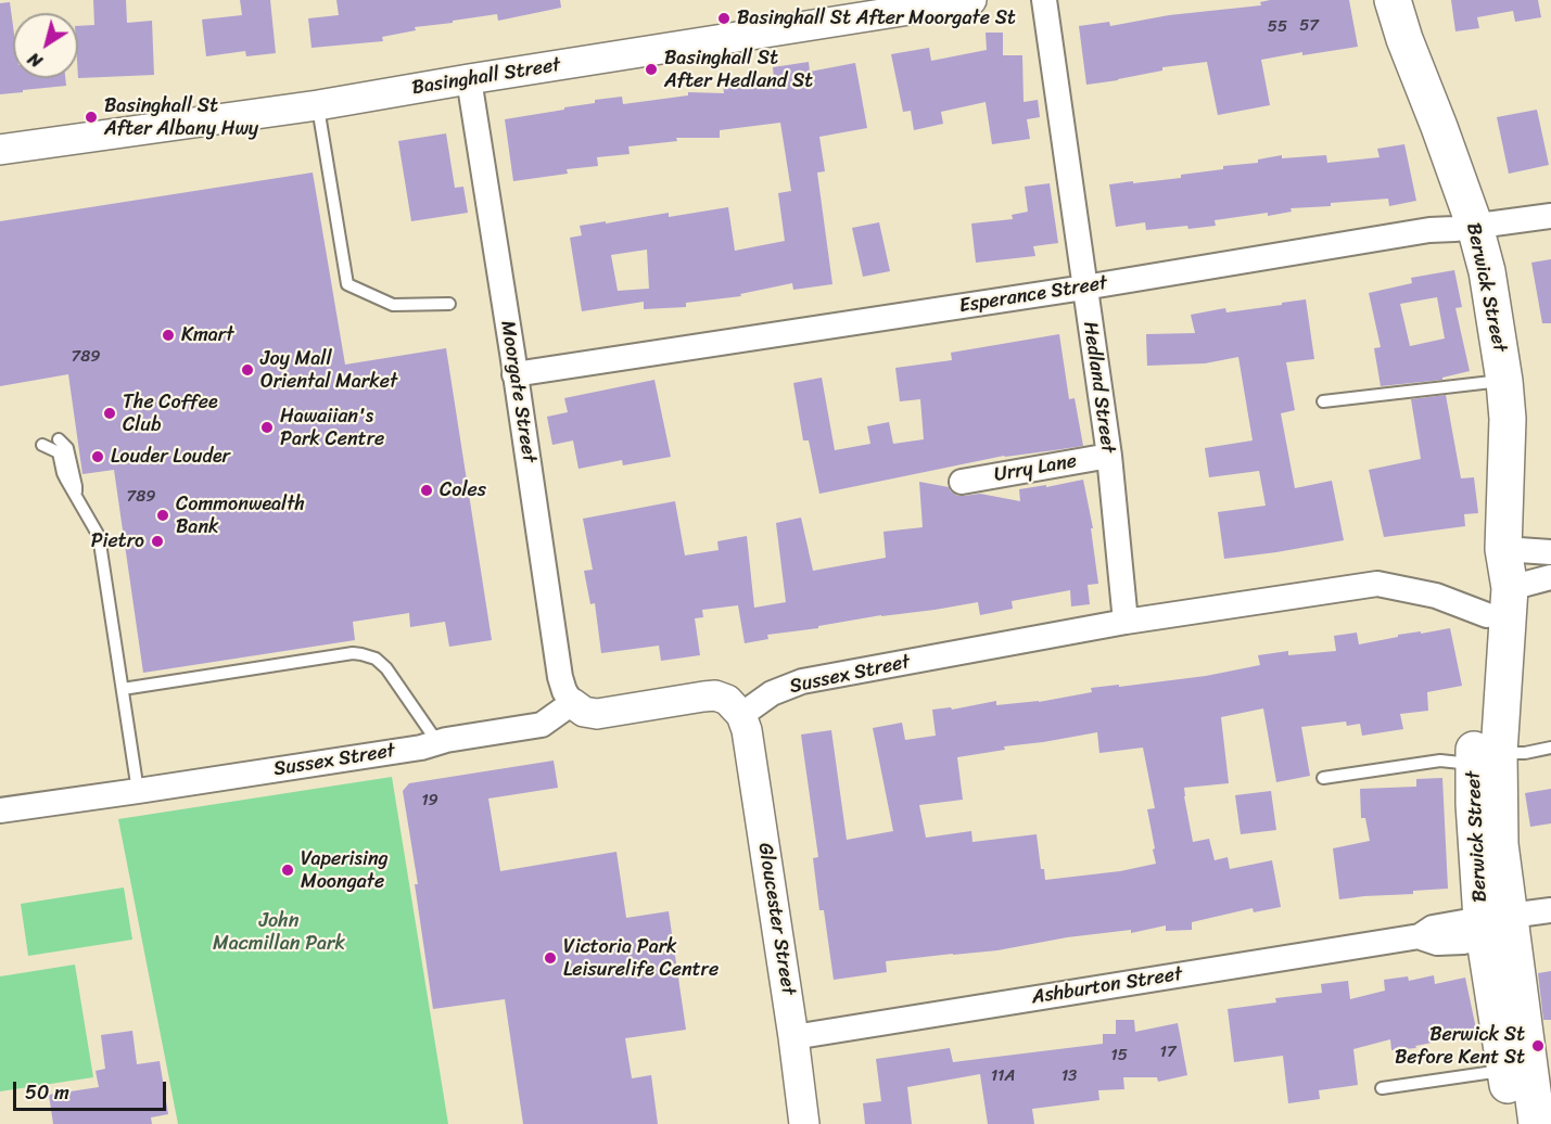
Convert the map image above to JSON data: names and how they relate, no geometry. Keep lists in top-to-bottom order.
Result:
{
  "streets": {
    "main road": ["Berwick Street"],
    "street": [
      "Basinghall Street",
      "Esperance Street",
      "Hedland Street",
      "Moorgate Street",
      "Urry Lane",
      "Sussex Street",
      "Gloucester Street",
      "Ashburton Street"
    ]
  },
  "crossings": [
    ["Basinghall Street", "Moorgate Street"],
    ["Berwick Street", "Esperance Street"],
    ["Berwick Street", "Sussex Street"],
    ["Berwick Street", "Ashburton Street"],
    ["Esperance Street", "Hedland Street"],
    ["Esperance Street", "Moorgate Street"],
    ["Hedland Street", "Urry Lane"],
    ["Hedland Street", "Sussex Street"],
    ["Moorgate Street", "Sussex Street"],
    ["Sussex Street", "Gloucester Street"],
    ["Gloucester Street", "Ashburton Street"]
  ],
  "parks": ["John Macmillan Park"],
  "places": [
    "Basinghall St After Moorgate St",
    "Basinghall St After Hedland St",
    "Basinghall St After Albany Hwy",
    "Kmart",
    "Joy Mall Oriental Market",
    "The Coffee Club",
    "Hawaiian's Park Centre",
    "Louder Louder",
    "Coles",
    "Commonwealth Bank",
    "Pietro",
    "Vaperising Moongate",
    "Victoria Park Leisurelife Centre",
    "Berwick St Before Kent St"
  ],
  "house_numbers": [
    "57",
    "55",
    "789",
    "789",
    "19",
    "17",
    "15",
    "11A",
    "13"
  ],
  "scale_bar": "50 m",
  "north": "bottom left"
}
